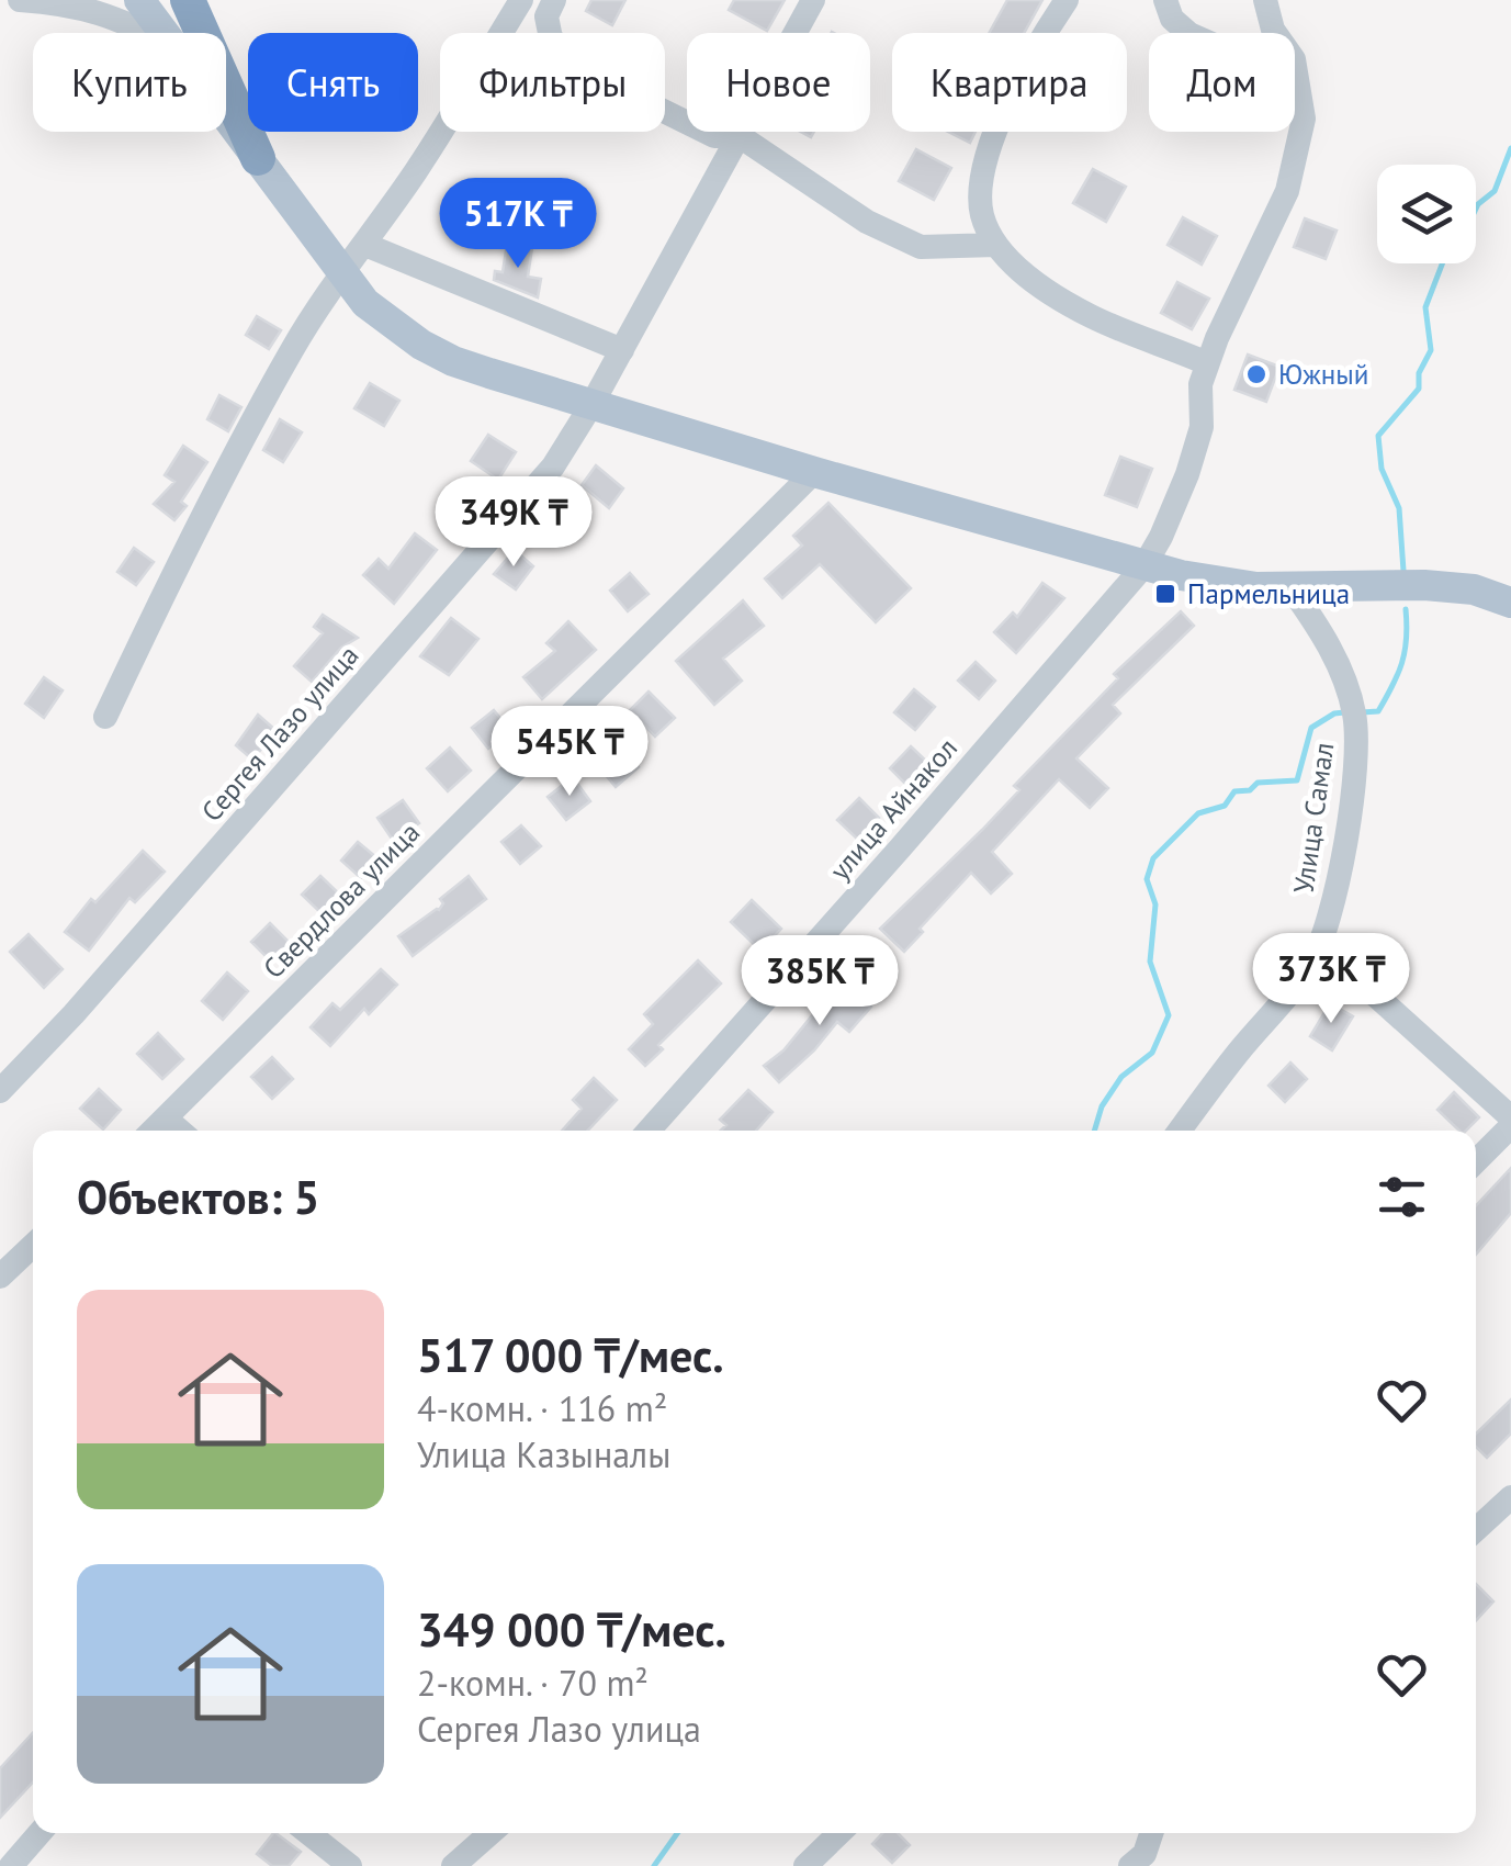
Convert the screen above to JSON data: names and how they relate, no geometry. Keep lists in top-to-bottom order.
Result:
{
  "streets": {
    "street": [
      "Сергея Лазо улица",
      "улица Айнакол",
      "Улица Самал",
      "Свердлова улица"
    ]
  },
  "places": {
    "other": ["Южный"],
    "transit": ["Пармельница"]
  },
  "page": {
    "chip": [
      "Купить",
      "Снять",
      "Фильтры",
      "Новое",
      "Квартира",
      "Дом"
    ],
    "price": [
      "517K ₸",
      "349K ₸",
      "545K ₸",
      "373K ₸",
      "385K ₸"
    ],
    "heading": "Объектов: 5",
    "list": [
      {
        "name": "517 000 ₸/мес.",
        "note": "4-комн. · 116 m² · Улица Казыналы"
      },
      {
        "name": "349 000 ₸/мес.",
        "note": "2-комн. · 70 m² · Сергея Лазо улица"
      }
    ]
  }
}
